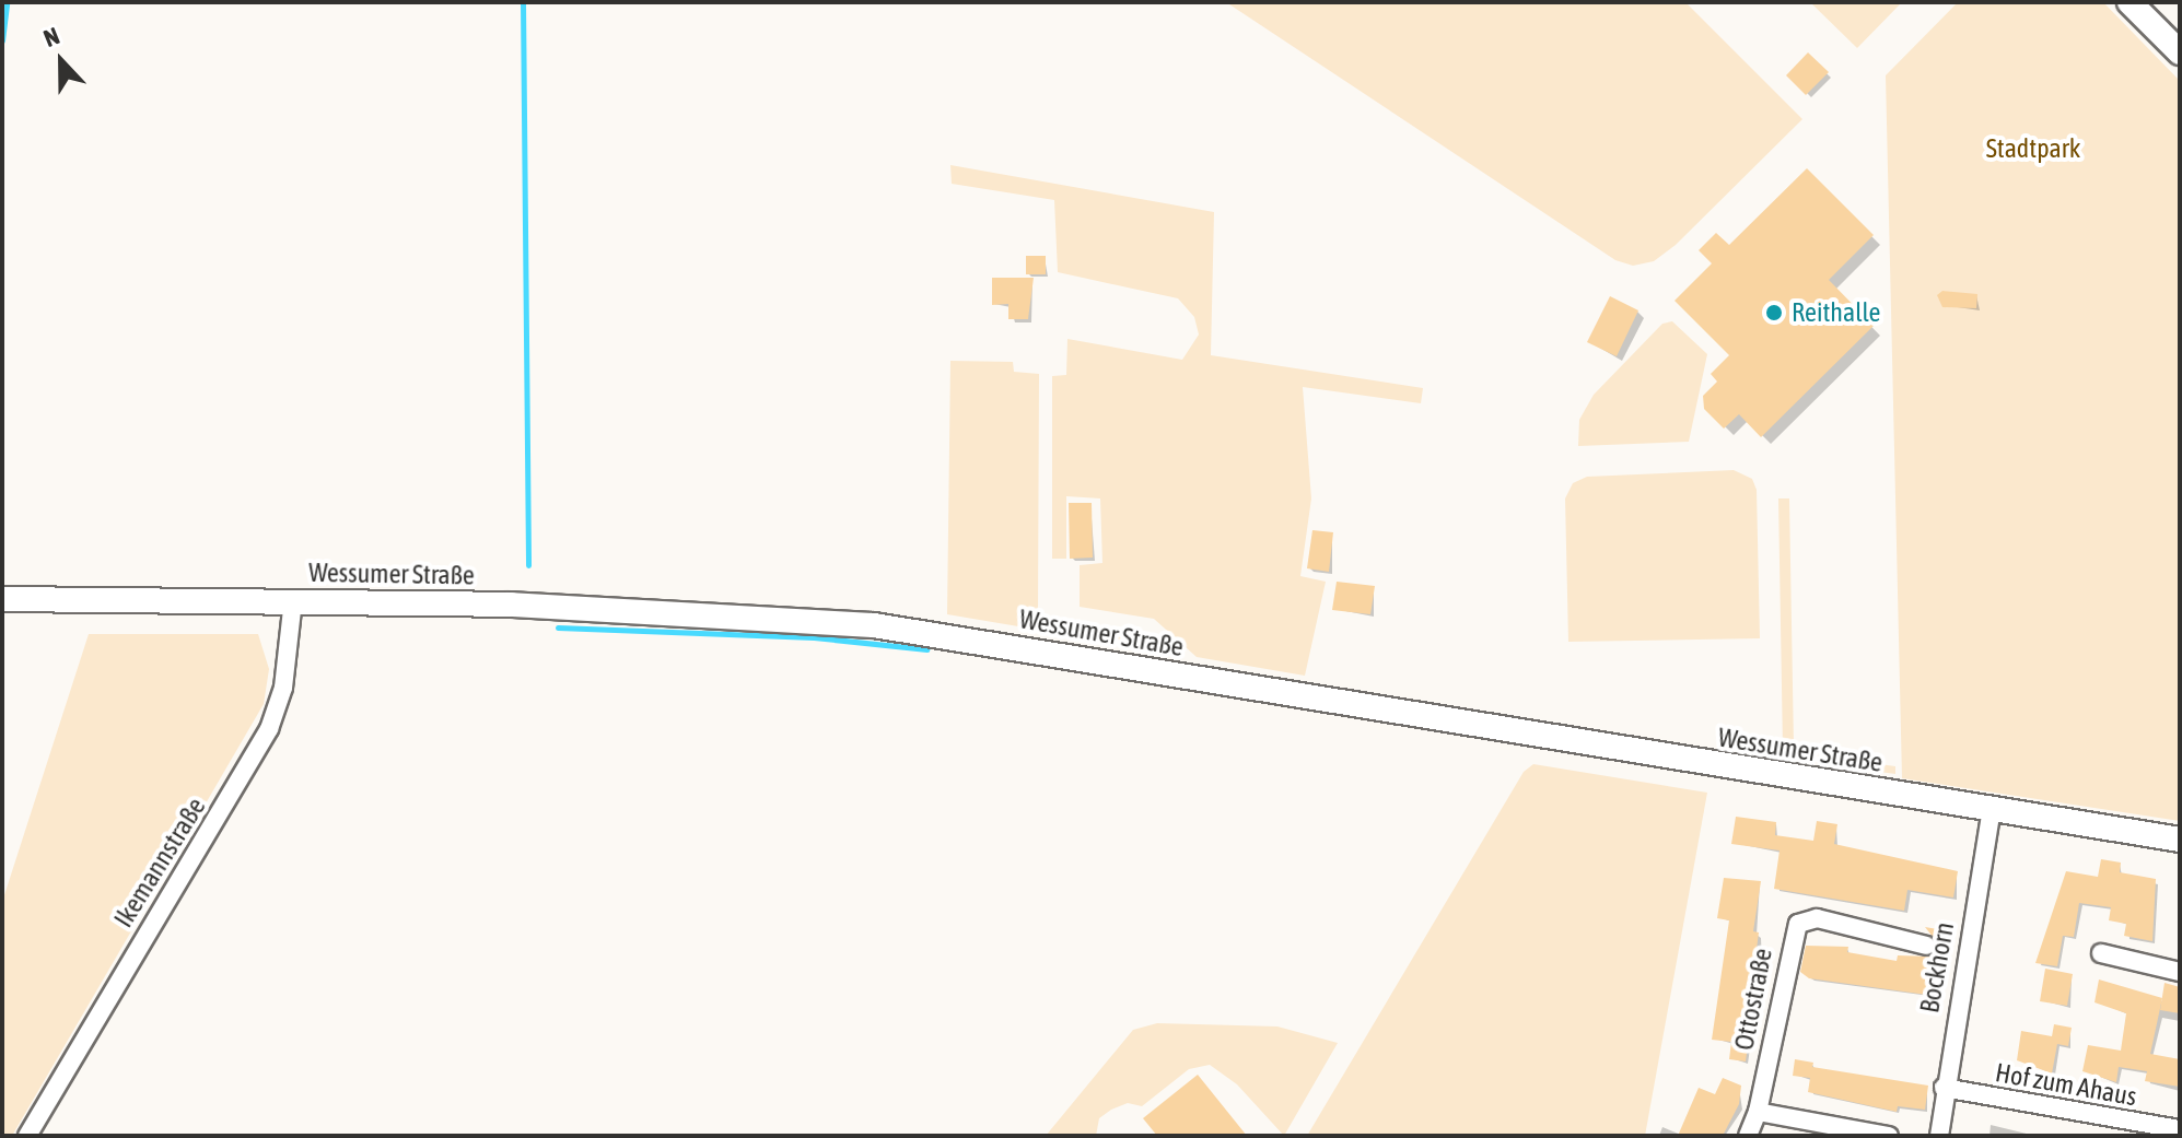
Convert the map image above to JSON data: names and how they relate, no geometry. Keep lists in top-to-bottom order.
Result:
{
  "streets": {
    "main road": ["Wessumer Straße"],
    "street": [
      "Ikemannstraße",
      "Bockhorn",
      "Ottostraße",
      "Hof zum Ahaus"
    ]
  },
  "crossings": [
    ["Wessumer Straße", "Ikemannstraße"],
    ["Wessumer Straße", "Bockhorn"],
    ["Bockhorn", "Hof zum Ahaus"]
  ],
  "parks": ["Stadtpark"],
  "places": ["Reithalle"],
  "north": "top"
}
